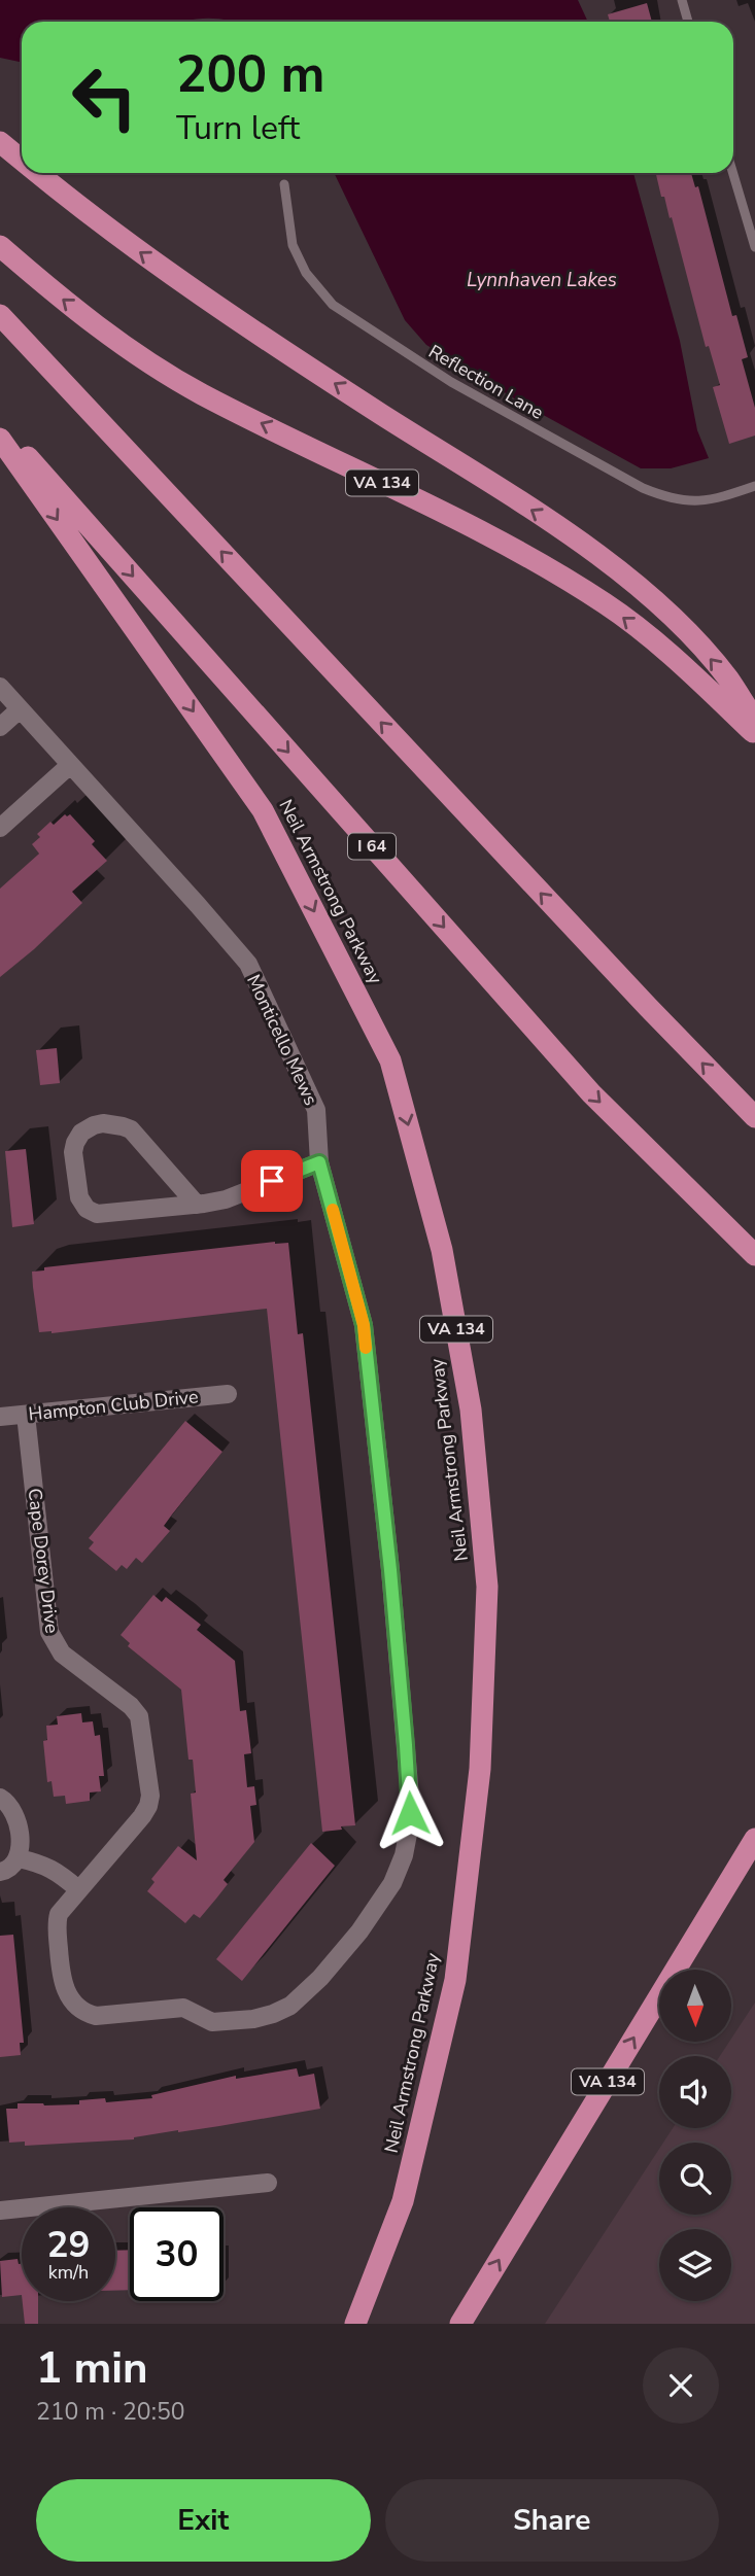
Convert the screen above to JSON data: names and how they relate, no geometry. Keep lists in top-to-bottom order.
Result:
{
  "streets": {
    "highway": ["VA 134", "I 64", "Neil Armstrong Parkway"],
    "street": ["Monticello Mews", "Hampton Club Drive", "Cape Dorey Drive"],
    "lane": ["Reflection Lane"]
  },
  "crossings": [
    ["Monticello Mews", "Cape Dorey Drive"],
    ["Hampton Club Drive", "Cape Dorey Drive"]
  ],
  "one_way": ["Neil Armstrong Parkway"],
  "water": ["Lynnhaven Lakes"],
  "north": "bottom",
  "page": {
    "turn": ["200 m", "Turn left"],
    "speed": "29 km/h",
    "limit": "30",
    "heading": ["1 min", "210 m · 20:50"],
    "buttons": ["Exit", "Share"]
  }
}
